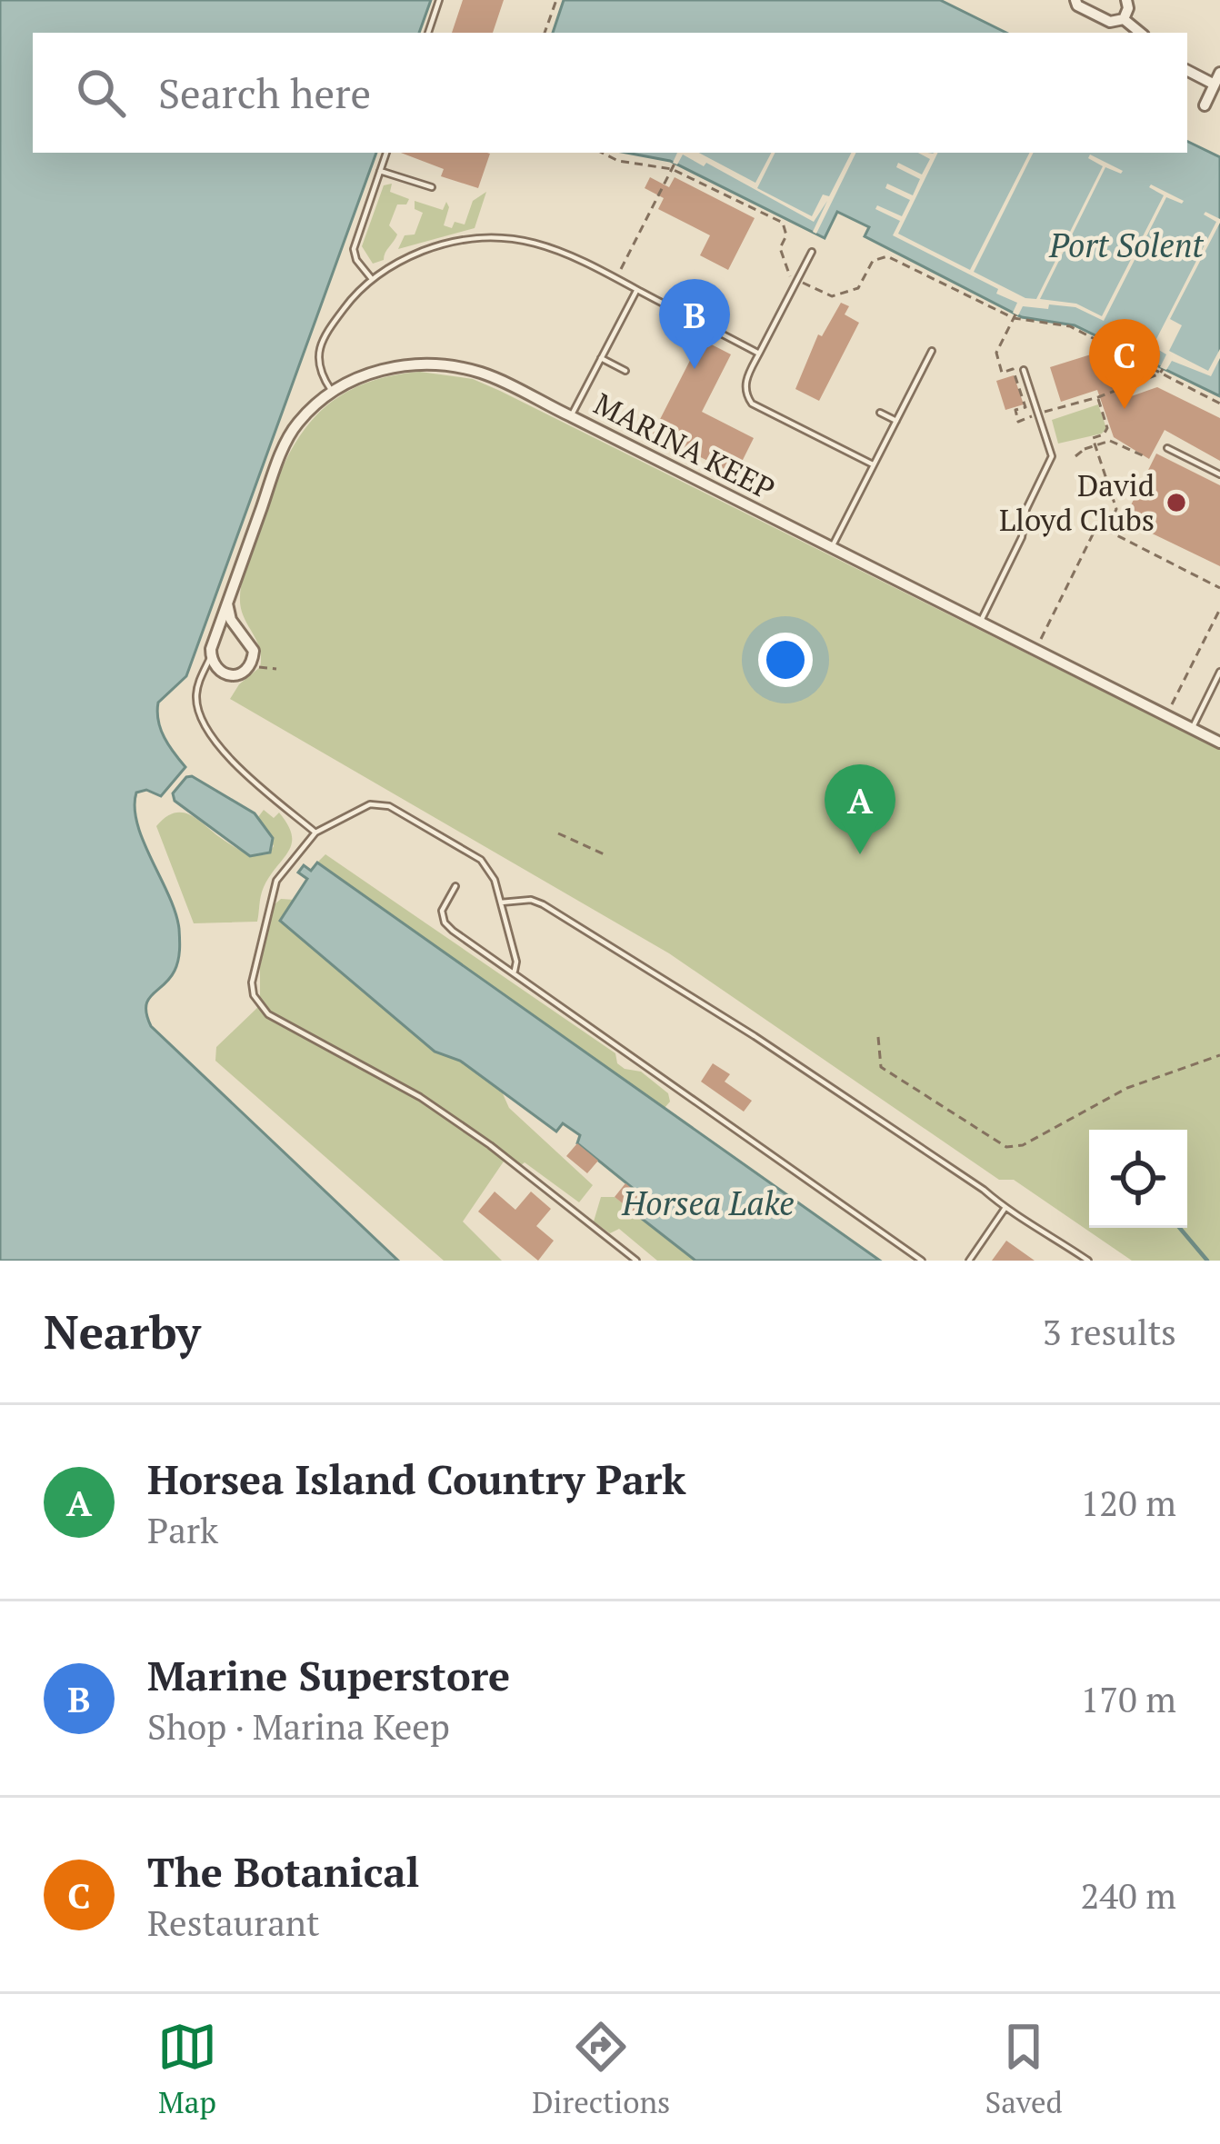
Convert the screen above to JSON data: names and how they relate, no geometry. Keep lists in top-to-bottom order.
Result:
{
  "streets": {
    "street": ["MARINA KEEP"]
  },
  "water": ["Port Solent", "Horsea Lake"],
  "places": ["David Lloyd Clubs"],
  "page": {
    "search": "Search here",
    "pins": ["B", "C", "A"],
    "heading": ["Nearby", "3 results"],
    "list": [
      {
        "mark": "A",
        "name": "Horsea Island Country Park",
        "note": "Park",
        "value": "120 m"
      },
      {
        "mark": "B",
        "name": "Marine Superstore",
        "note": "Shop · Marina Keep",
        "value": "170 m"
      },
      {
        "mark": "C",
        "name": "The Botanical",
        "note": "Restaurant",
        "value": "240 m"
      }
    ],
    "nav": ["Map", "Directions", "Saved"]
  }
}
